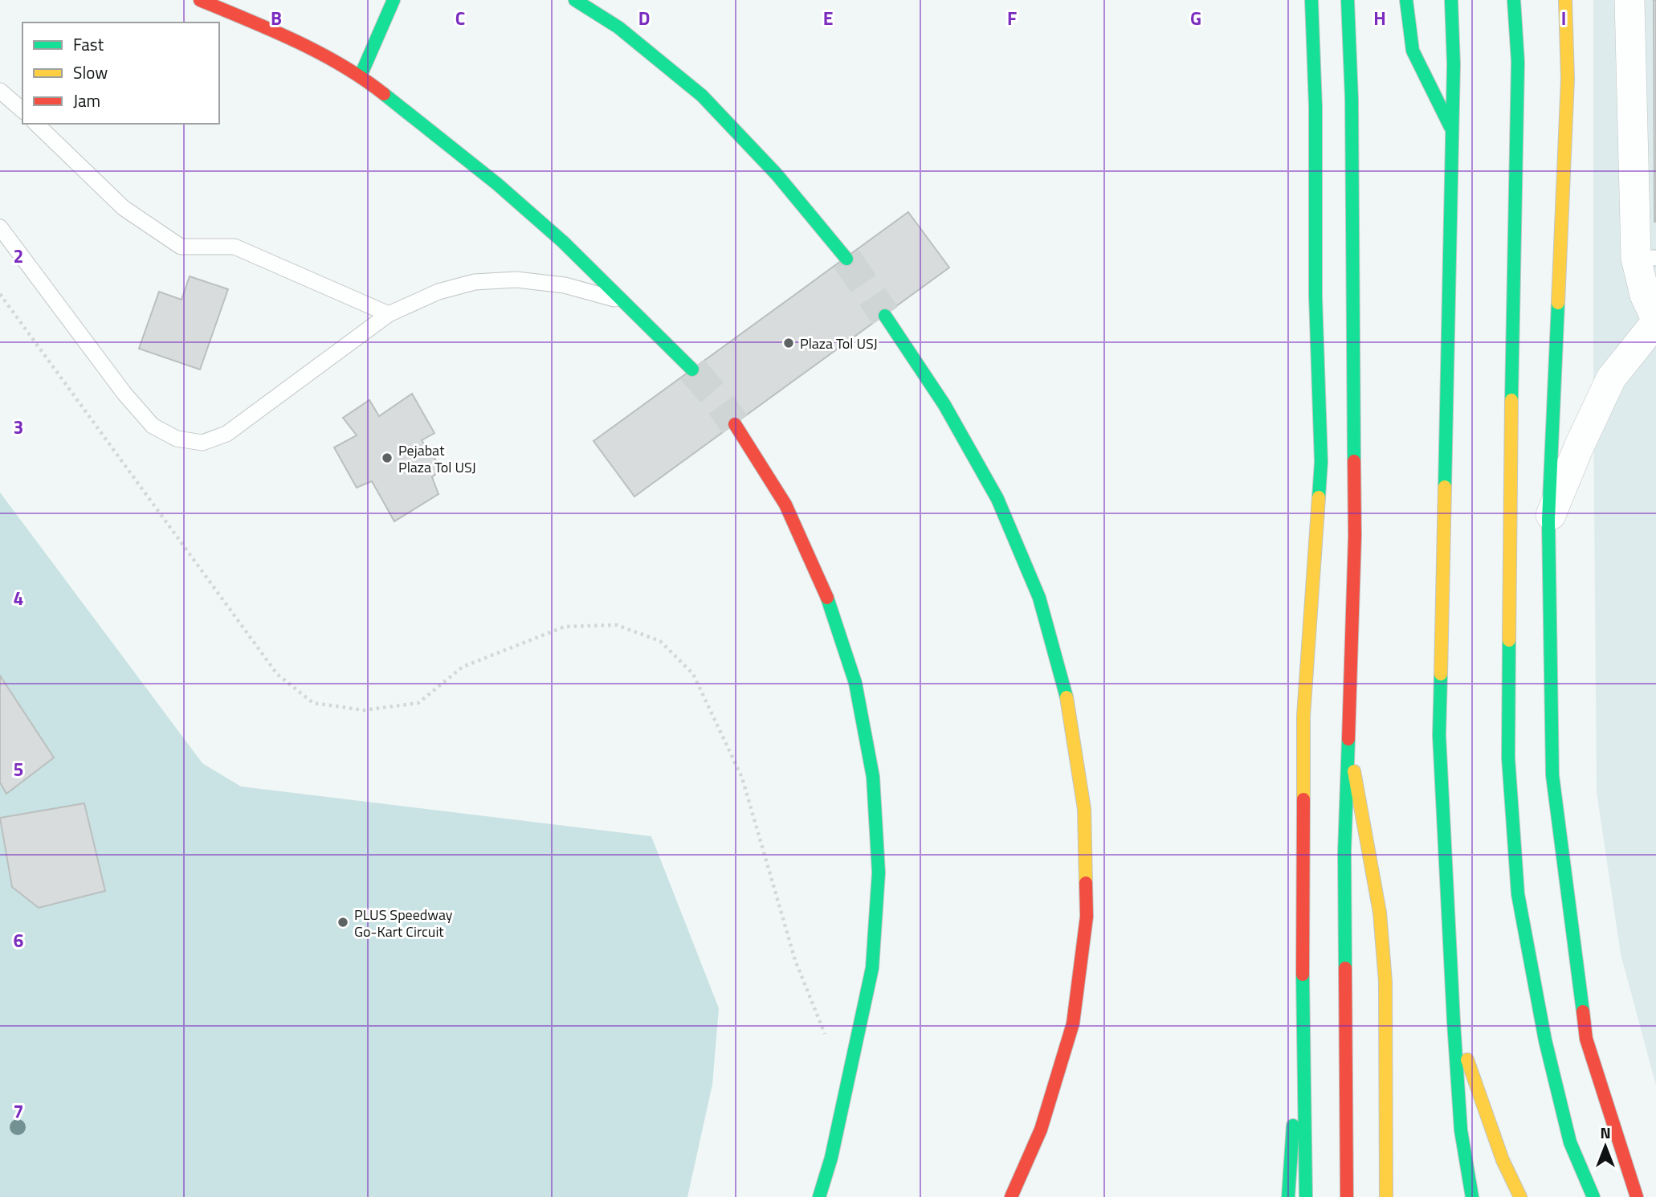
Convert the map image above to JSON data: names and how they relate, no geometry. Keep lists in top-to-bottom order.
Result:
{
  "places": ["Plaza Tol USJ", "Pejabat Plaza Tol USJ", "PLUS Speedway Go-Kart Circuit"],
  "legend": ["Fast", "Slow", "Jam"],
  "north": "top",
  "grid": {
    "columns": [
      "B",
      "C",
      "D",
      "E",
      "F",
      "G",
      "H",
      "I"
    ],
    "rows": [
      "2",
      "3",
      "4",
      "5",
      "6",
      "7"
    ]
  }
}
